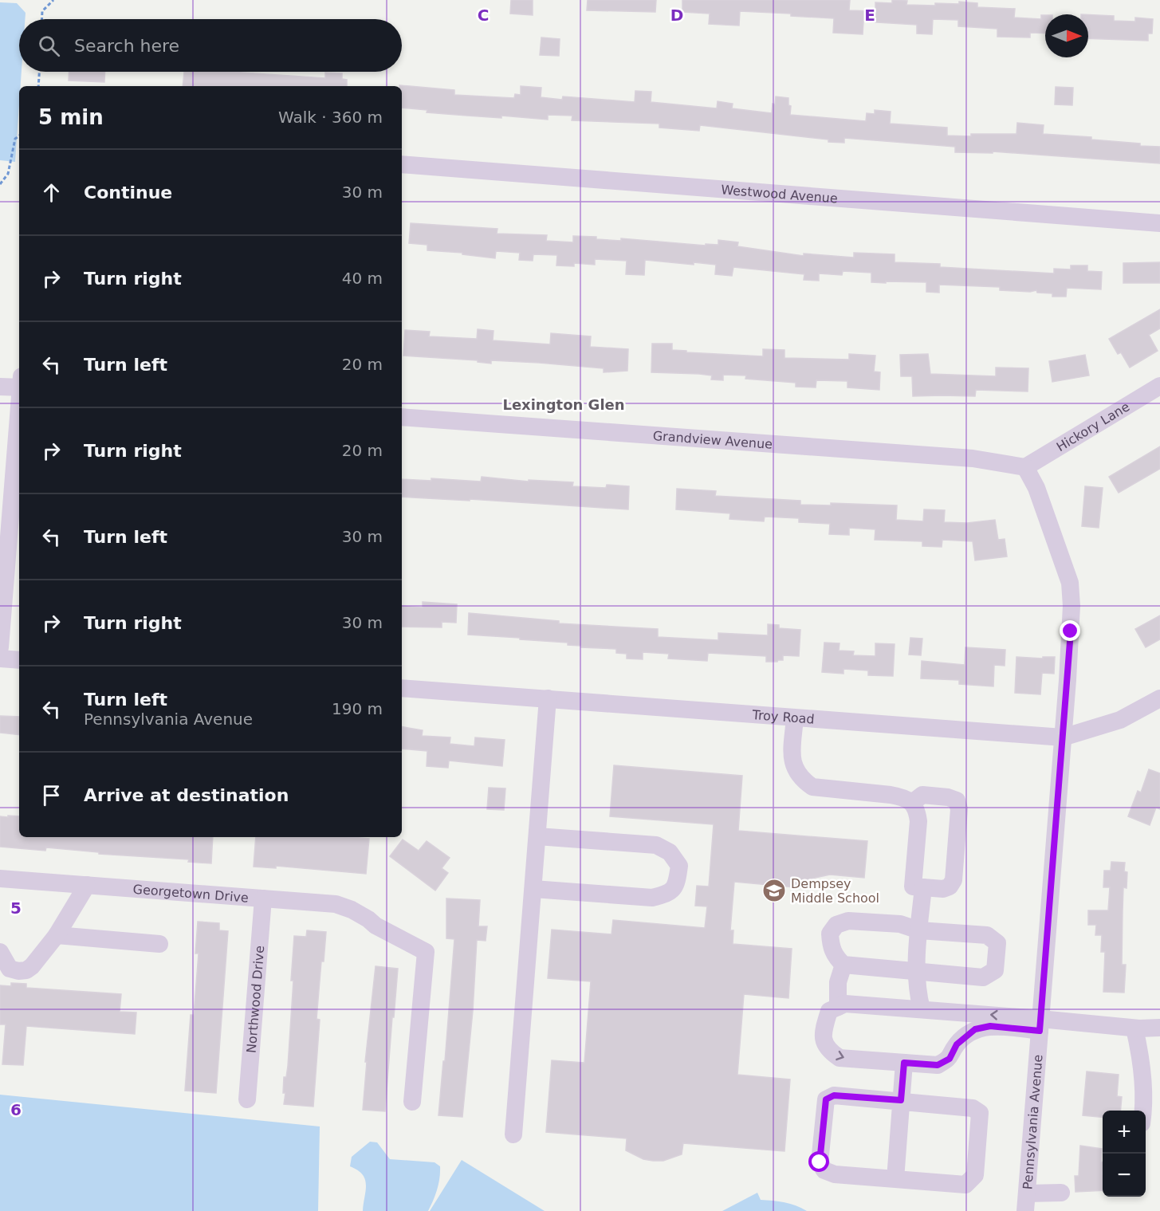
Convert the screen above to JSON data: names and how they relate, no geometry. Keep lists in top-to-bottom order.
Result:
{
  "streets": {
    "street": [
      "Westwood Avenue",
      "Hickory Lane",
      "Grandview Avenue",
      "Troy Road",
      "Georgetown Drive",
      "Northwood Drive",
      "Pennsylvania Avenue"
    ]
  },
  "crossings": [
    ["Hickory Lane", "Grandview Avenue"],
    ["Hickory Lane", "Pennsylvania Avenue"],
    ["Grandview Avenue", "Pennsylvania Avenue"],
    ["Troy Road", "Pennsylvania Avenue"],
    ["Georgetown Drive", "Northwood Drive"]
  ],
  "districts": ["Lexington Glen"],
  "places": {
    "school or university": ["Dempsey Middle School"]
  },
  "north": "right",
  "page": {
    "search": "Search here",
    "heading": ["5 min", "Walk · 360 m"],
    "list": [
      ["Continue", "30 m"],
      ["Turn right", "40 m"],
      ["Turn left", "20 m"],
      ["Turn right", "20 m"],
      ["Turn left", "30 m"],
      ["Turn right", "30 m"],
      ["Turn left", "Pennsylvania Avenue", "190 m"],
      "Arrive at destination"
    ],
    "map_buttons": ["+", "−"]
  },
  "grid": {
    "columns": ["C", "D", "E"],
    "rows": ["5", "6"]
  }
}
